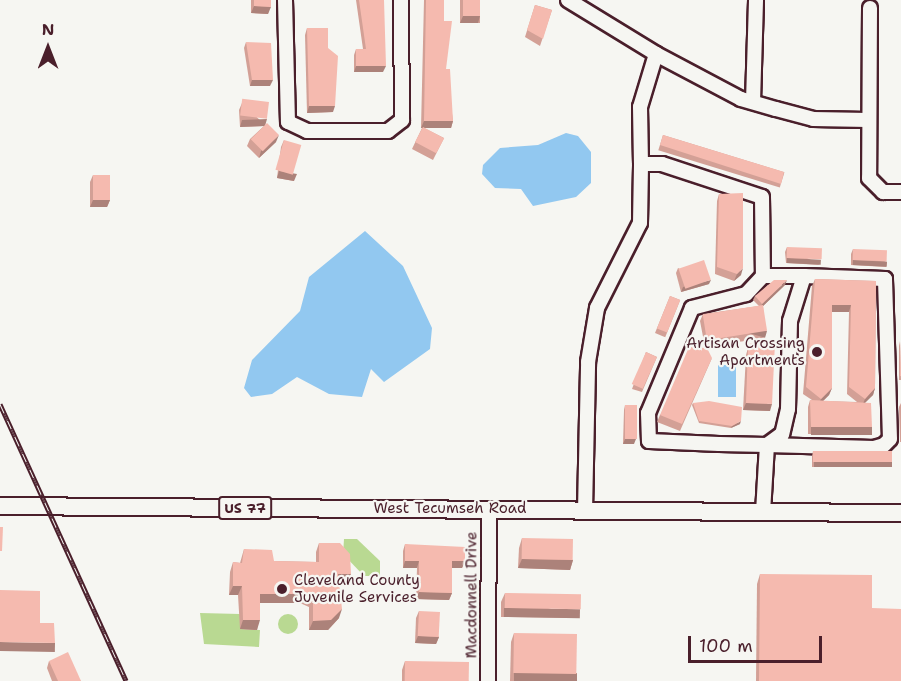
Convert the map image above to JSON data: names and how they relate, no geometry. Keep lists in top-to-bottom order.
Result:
{
  "streets": {
    "main road": ["US 77", "West Tecumseh Road"],
    "street": ["Macdonnell Drive"]
  },
  "crossings": [
    ["West Tecumseh Road", "Macdonnell Drive"]
  ],
  "places": ["Artisan Crossing Apartments", "Cleveland County Juvenile Services"],
  "scale_bar": "100 m",
  "north": "top"
}
